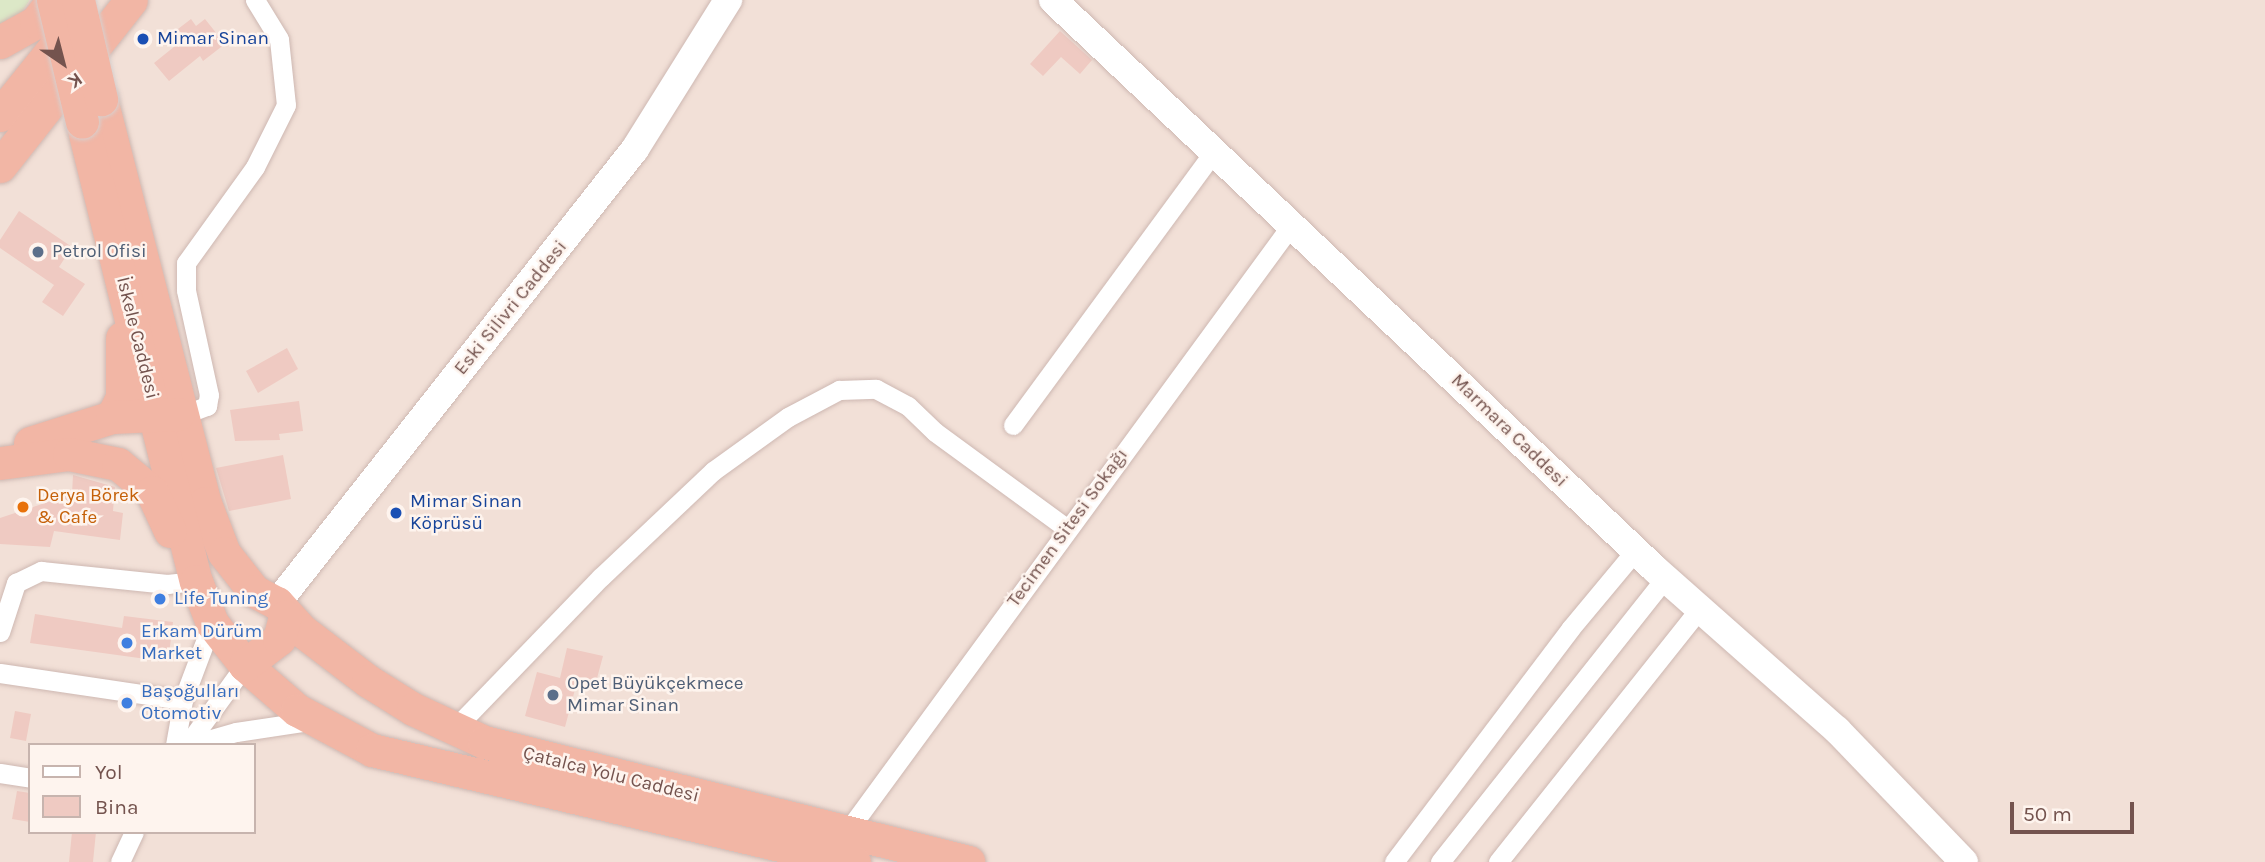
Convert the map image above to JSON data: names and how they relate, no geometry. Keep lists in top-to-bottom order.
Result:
{
  "streets": {
    "highway": ["İskele Caddesi", "Çatalca Yolu Caddesi"],
    "main road": ["Eski Silivri Caddesi", "Marmara Caddesi"],
    "street": ["Tecimen Sitesi Sokağı"]
  },
  "crossings": [
    ["Eski Silivri Caddesi", "İskele Caddesi"],
    ["Eski Silivri Caddesi", "Çatalca Yolu Caddesi"],
    ["İskele Caddesi", "Çatalca Yolu Caddesi"],
    ["Marmara Caddesi", "Tecimen Sitesi Sokağı"],
    ["Tecimen Sitesi Sokağı", "Çatalca Yolu Caddesi"]
  ],
  "places": [
    "Mimar Sinan",
    "Petrol Ofisi",
    "Derya Börek & Cafe",
    "Mimar Sinan Köprüsü",
    "Life Tuning",
    "Erkam Dürüm Market",
    "Opet Büyükçekmece Mimar Sinan",
    "Başoğulları Otomotiv"
  ],
  "legend": ["Yol", "Bina"],
  "scale_bar": "50 m",
  "north": "bottom right"
}
